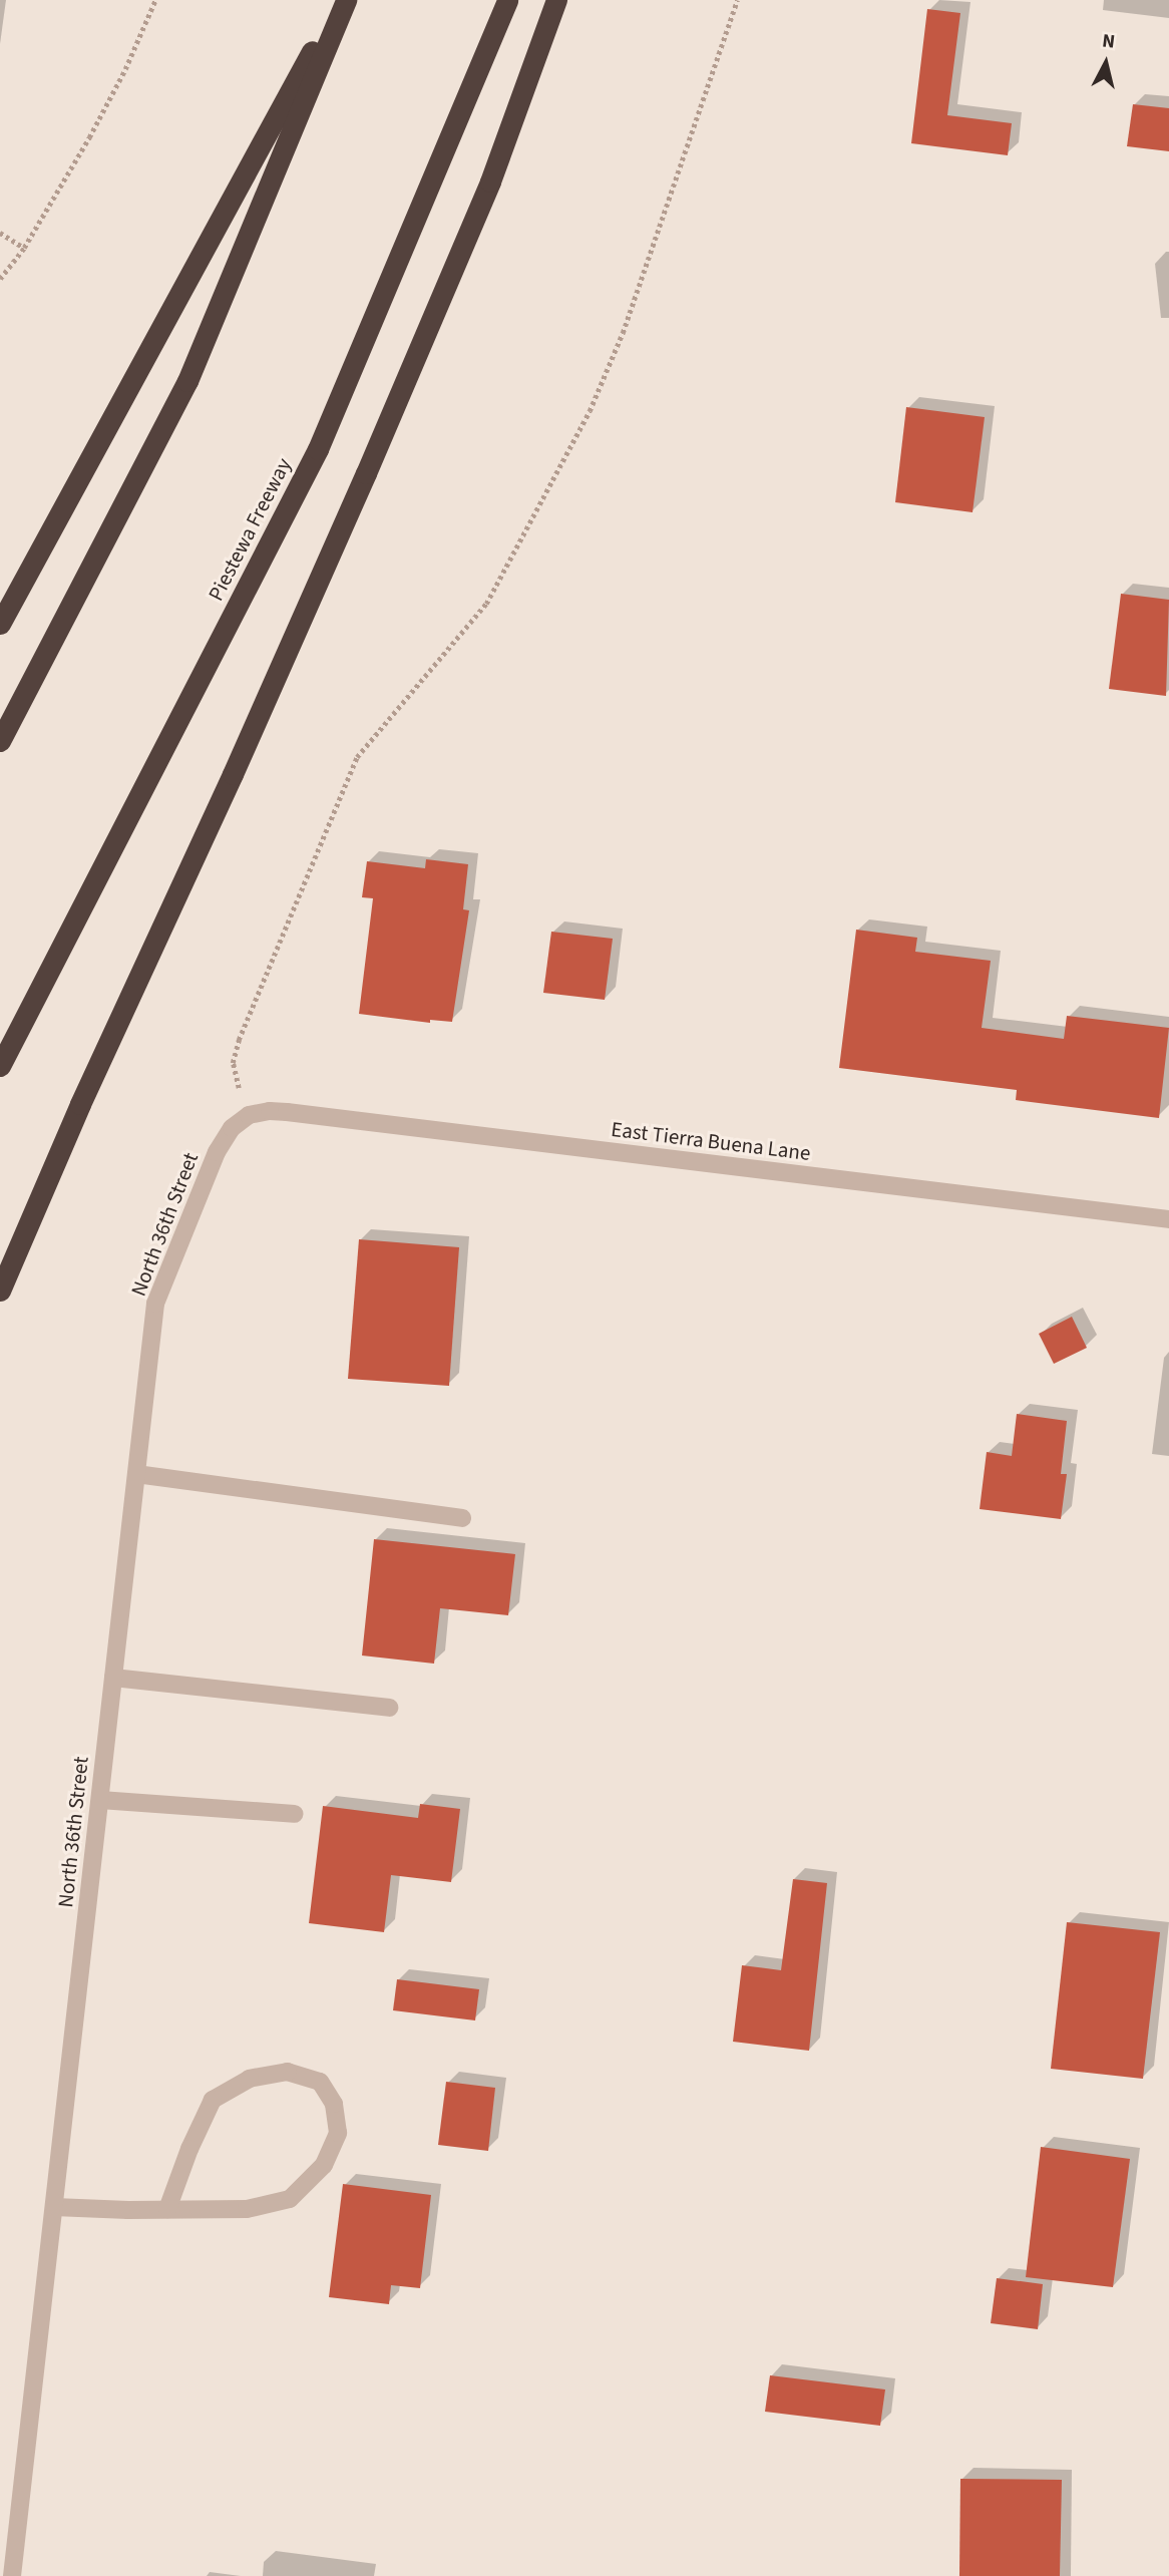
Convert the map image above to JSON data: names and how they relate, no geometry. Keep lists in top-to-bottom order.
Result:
{
  "streets": {
    "highway": ["Piestewa Freeway"],
    "street": ["East Tierra Buena Lane", "North 36th Street"]
  },
  "crossings": [
    ["East Tierra Buena Lane", "North 36th Street"]
  ],
  "north": "top"
}
